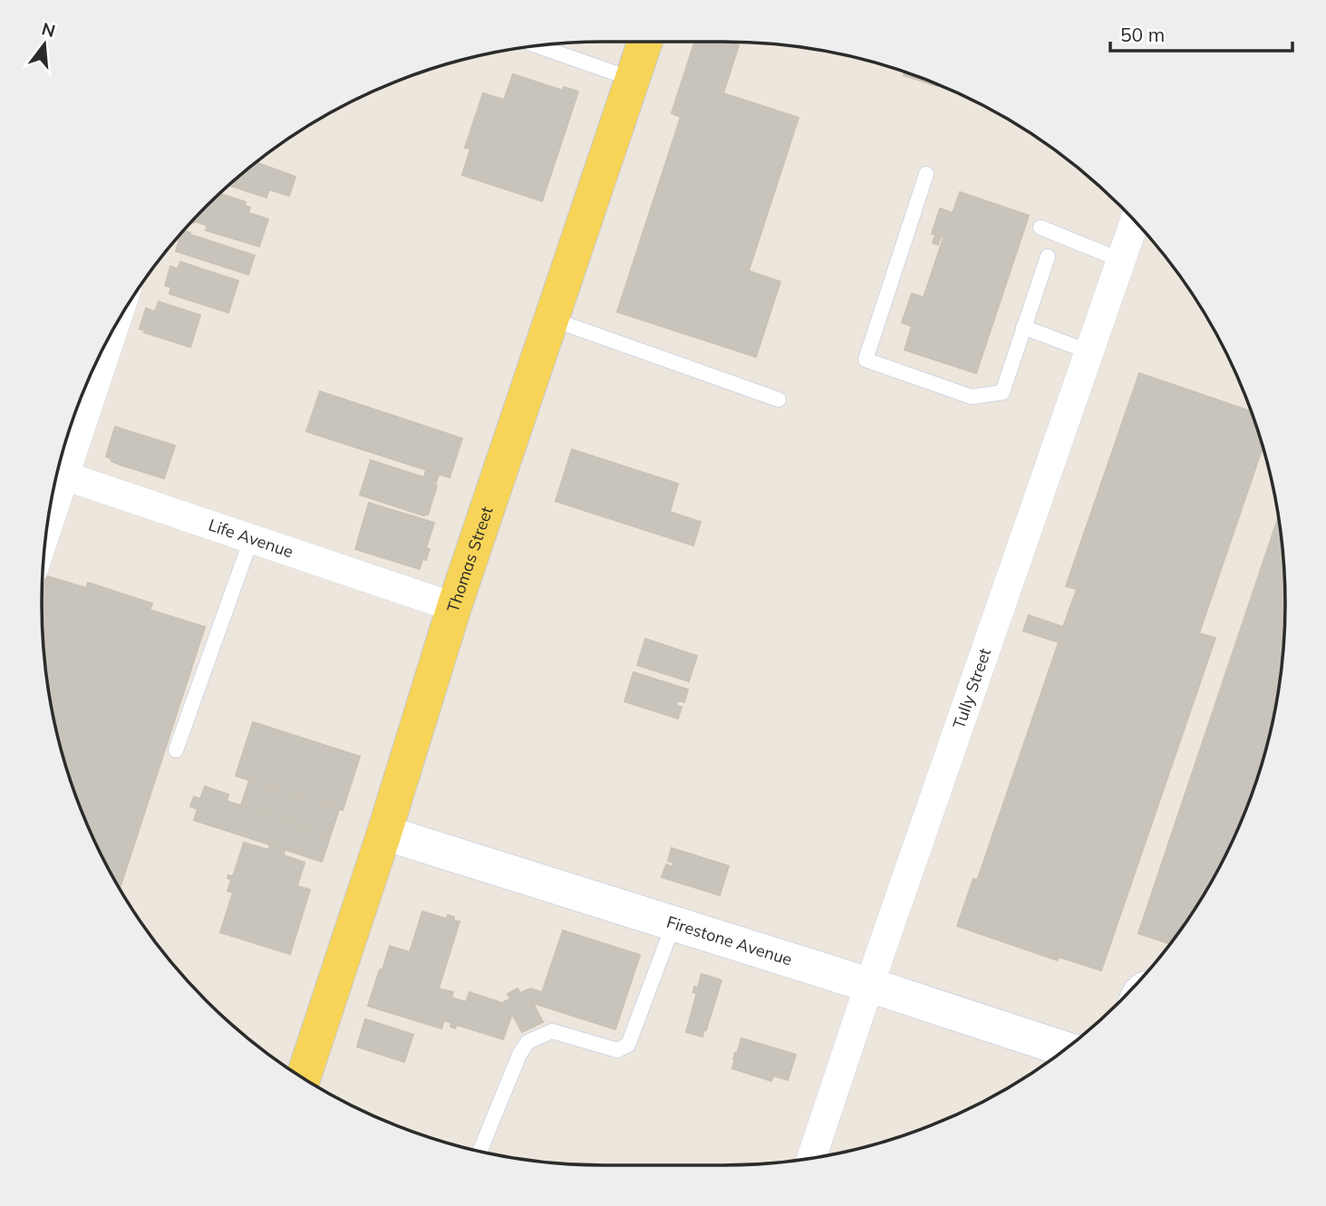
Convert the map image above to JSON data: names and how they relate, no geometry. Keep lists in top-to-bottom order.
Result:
{
  "streets": {
    "main road": ["Thomas Street", "Firestone Avenue"],
    "street": ["Life Avenue", "Tully Street"]
  },
  "crossings": [
    ["Life Avenue", "Thomas Street"],
    ["Thomas Street", "Firestone Avenue"],
    ["Tully Street", "Firestone Avenue"]
  ],
  "scale_bar": "50 m",
  "north": "top"
}
